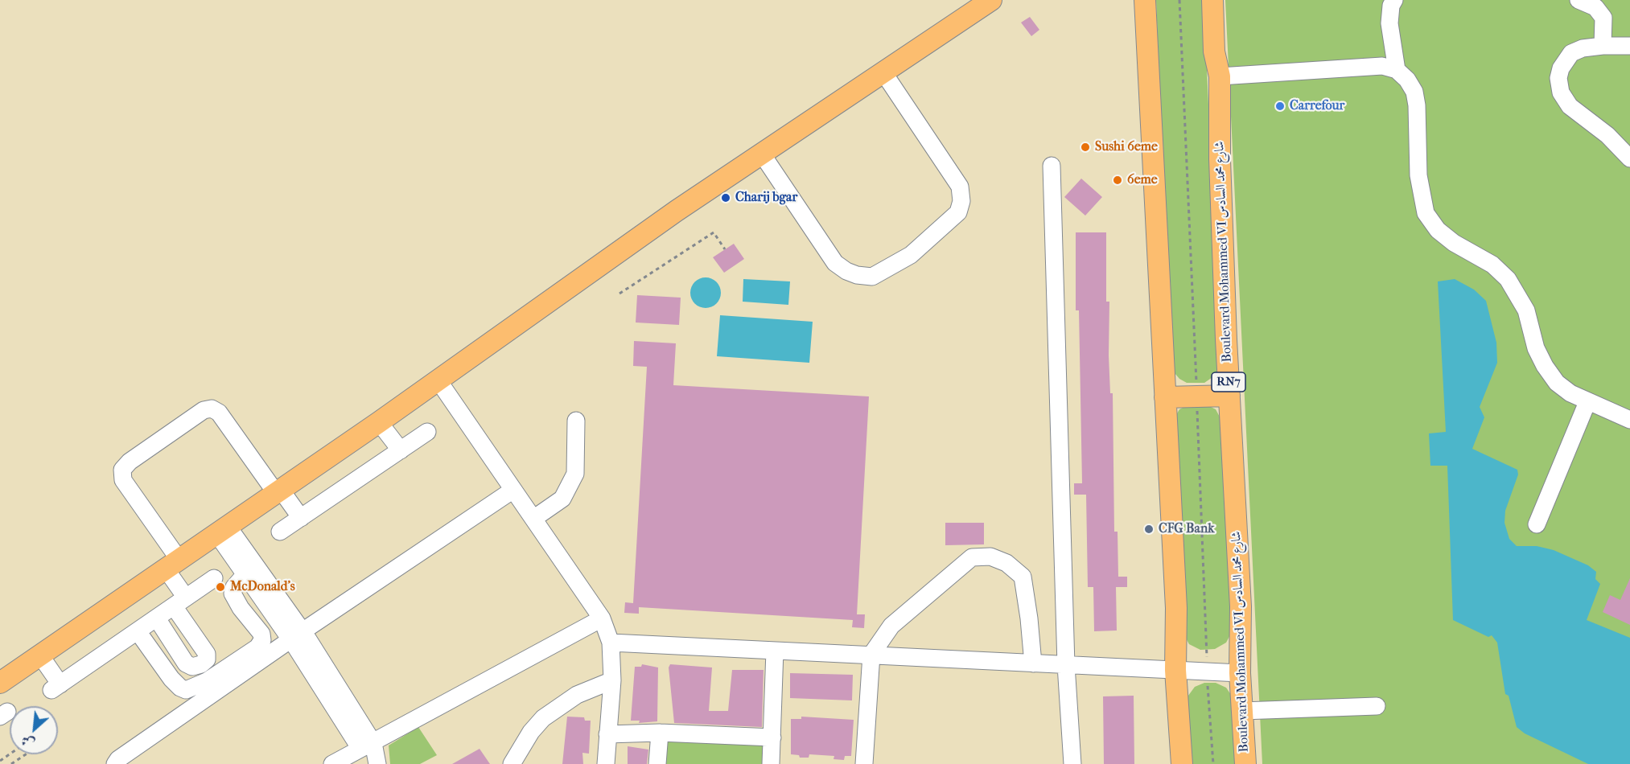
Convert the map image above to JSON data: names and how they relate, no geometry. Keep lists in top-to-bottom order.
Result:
{
  "streets": {
    "main road": ["Boulevard Mohammed VI شارع محمد السادس", "RN7"]
  },
  "places": [
    "Carrefour",
    "Sushi 6eme",
    "6eme",
    "Charij bgar",
    "CFG Bank",
    "McDonald's"
  ],
  "north": "bottom left"
}
